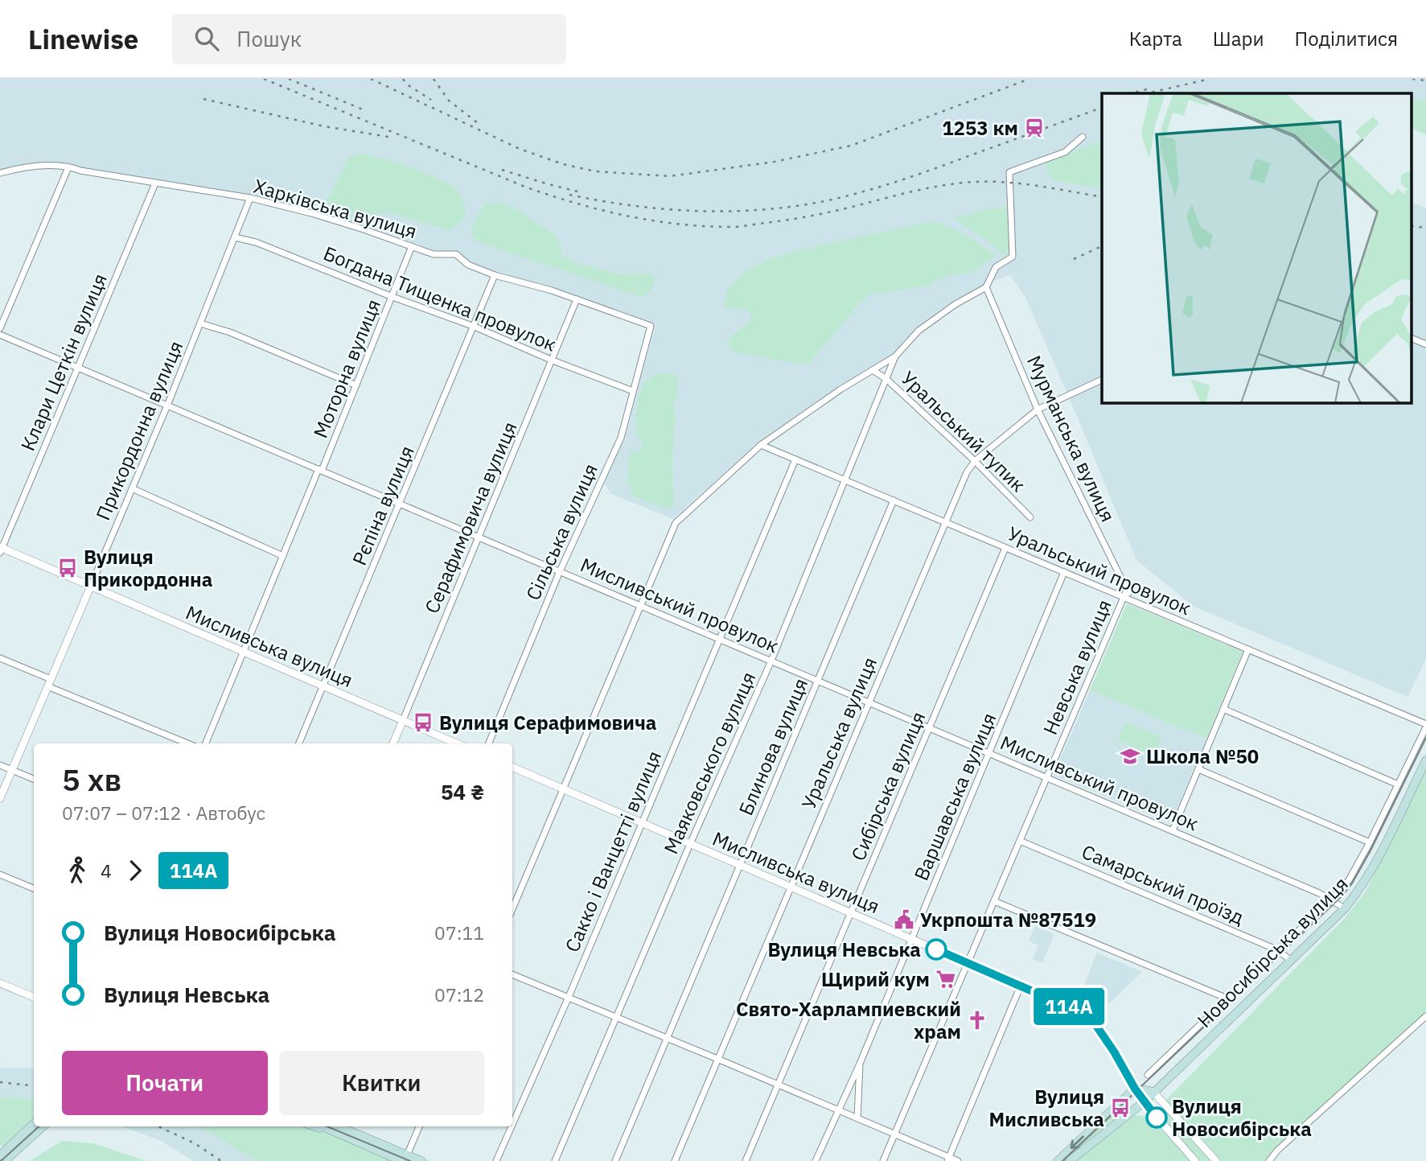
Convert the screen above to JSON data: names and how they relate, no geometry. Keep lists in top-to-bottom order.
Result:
{
  "streets": {
    "main road": ["Новосибірська вулиця"],
    "street": [
      "Харківська вулиця",
      "Богдана Тищенка провулок",
      "Клари Цеткін вулиця",
      "Моторна вулиця",
      "Прикордонна вулиця",
      "Уральський тупик",
      "Мурманська вулиця",
      "Рєпіна вулиця",
      "Серафимовича вулиця",
      "Сільська вулиця",
      "Уральський провулок",
      "Мисливський провулок",
      "Мисливська вулиця",
      "Невська вулиця",
      "Уральська вулиця",
      "Блинова вулиця",
      "Маяковського вулиця",
      "Сибірська вулиця",
      "Варшавська вулиця",
      "Сакко і Ванцетті вулиця",
      "Самарський проїзд"
    ]
  },
  "crossings": [
    ["Харківська вулиця", "Клари Цеткін вулиця"],
    ["Харківська вулиця", "Моторна вулиця"],
    ["Харківська вулиця", "Прикордонна вулиця"],
    ["Харківська вулиця", "Рєпіна вулиця"],
    ["Харківська вулиця", "Серафимовича вулиця"],
    ["Харківська вулиця", "Сільська вулиця"],
    ["Богдана Тищенка провулок", "Моторна вулиця"],
    ["Богдана Тищенка провулок", "Прикордонна вулиця"],
    ["Богдана Тищенка провулок", "Рєпіна вулиця"],
    ["Богдана Тищенка провулок", "Серафимовича вулиця"],
    ["Богдана Тищенка провулок", "Сільська вулиця"],
    ["Клари Цеткін вулиця", "Мисливський провулок"],
    ["Клари Цеткін вулиця", "Мисливська вулиця"],
    ["Моторна вулиця", "Мисливський провулок"],
    ["Моторна вулиця", "Мисливська вулиця"],
    ["Прикордонна вулиця", "Мисливський провулок"],
    ["Прикордонна вулиця", "Мисливська вулиця"],
    ["Уральський тупик", "Уральська вулиця"],
    ["Уральський тупик", "Маяковського вулиця"],
    ["Мурманська вулиця", "Уральський провулок"],
    ["Мурманська вулиця", "Невська вулиця"],
    ["Мурманська вулиця", "Уральська вулиця"],
    ["Мурманська вулиця", "Маяковського вулиця"],
    ["Рєпіна вулиця", "Мисливський провулок"],
    ["Рєпіна вулиця", "Мисливська вулиця"],
    ["Серафимовича вулиця", "Мисливський провулок"],
    ["Серафимовича вулиця", "Мисливська вулиця"],
    ["Сільська вулиця", "Мисливський провулок"],
    ["Уральський провулок", "Невська вулиця"],
    ["Уральський провулок", "Уральська вулиця"],
    ["Уральський провулок", "Блинова вулиця"],
    ["Уральський провулок", "Маяковського вулиця"],
    ["Уральський провулок", "Сибірська вулиця"],
    ["Уральський провулок", "Варшавська вулиця"],
    ["Уральський провулок", "Сакко і Ванцетті вулиця"],
    ["Уральський провулок", "Новосибірська вулиця"],
    ["Мисливський провулок", "Невська вулиця"],
    ["Мисливський провулок", "Уральська вулиця"],
    ["Мисливський провулок", "Блинова вулиця"],
    ["Мисливський провулок", "Маяковського вулиця"],
    ["Мисливський провулок", "Сибірська вулиця"],
    ["Мисливський провулок", "Варшавська вулиця"],
    ["Мисливський провулок", "Сакко і Ванцетті вулиця"],
    ["Мисливський провулок", "Новосибірська вулиця"],
    ["Мисливська вулиця", "Невська вулиця"],
    ["Мисливська вулиця", "Уральська вулиця"],
    ["Мисливська вулиця", "Блинова вулиця"],
    ["Мисливська вулиця", "Маяковського вулиця"],
    ["Мисливська вулиця", "Сибірська вулиця"],
    ["Мисливська вулиця", "Варшавська вулиця"],
    ["Мисливська вулиця", "Сакко і Ванцетті вулиця"],
    ["Мисливська вулиця", "Новосибірська вулиця"],
    ["Невська вулиця", "Самарський проїзд"],
    ["Самарський проїзд", "Новосибірська вулиця"]
  ],
  "places": {
    "station": ["1253 км"],
    "bus stop": ["Вулиця Прикордонна", "Вулиця Серафимовича", "Вулиця Мисливська"],
    "school or university": ["Школа №50"],
    "public building": ["Укрпошта №87519"],
    "other": ["Вулиця Невська", "Вулиця Новосибірська"],
    "supermarket": ["Щирий кум"],
    "church": ["Свято-Харлампиевский храм"]
  },
  "lines": ["bus line 114А"],
  "page": {
    "header": "Linewise",
    "search": "Пошук",
    "nav": ["Карта", "Шари", "Поділитися"],
    "on_map": "114А",
    "heading": ["5 хв", "07:07 – 07:12 · Автобус", "54 ₴"],
    "legs": ["4", "114А"],
    "list": [
      {
        "name": "Вулиця Новосибірська",
        "value": "07:11"
      },
      {
        "name": "Вулиця Невська",
        "value": "07:12"
      }
    ],
    "buttons": ["Почати", "Квитки"]
  }
}
